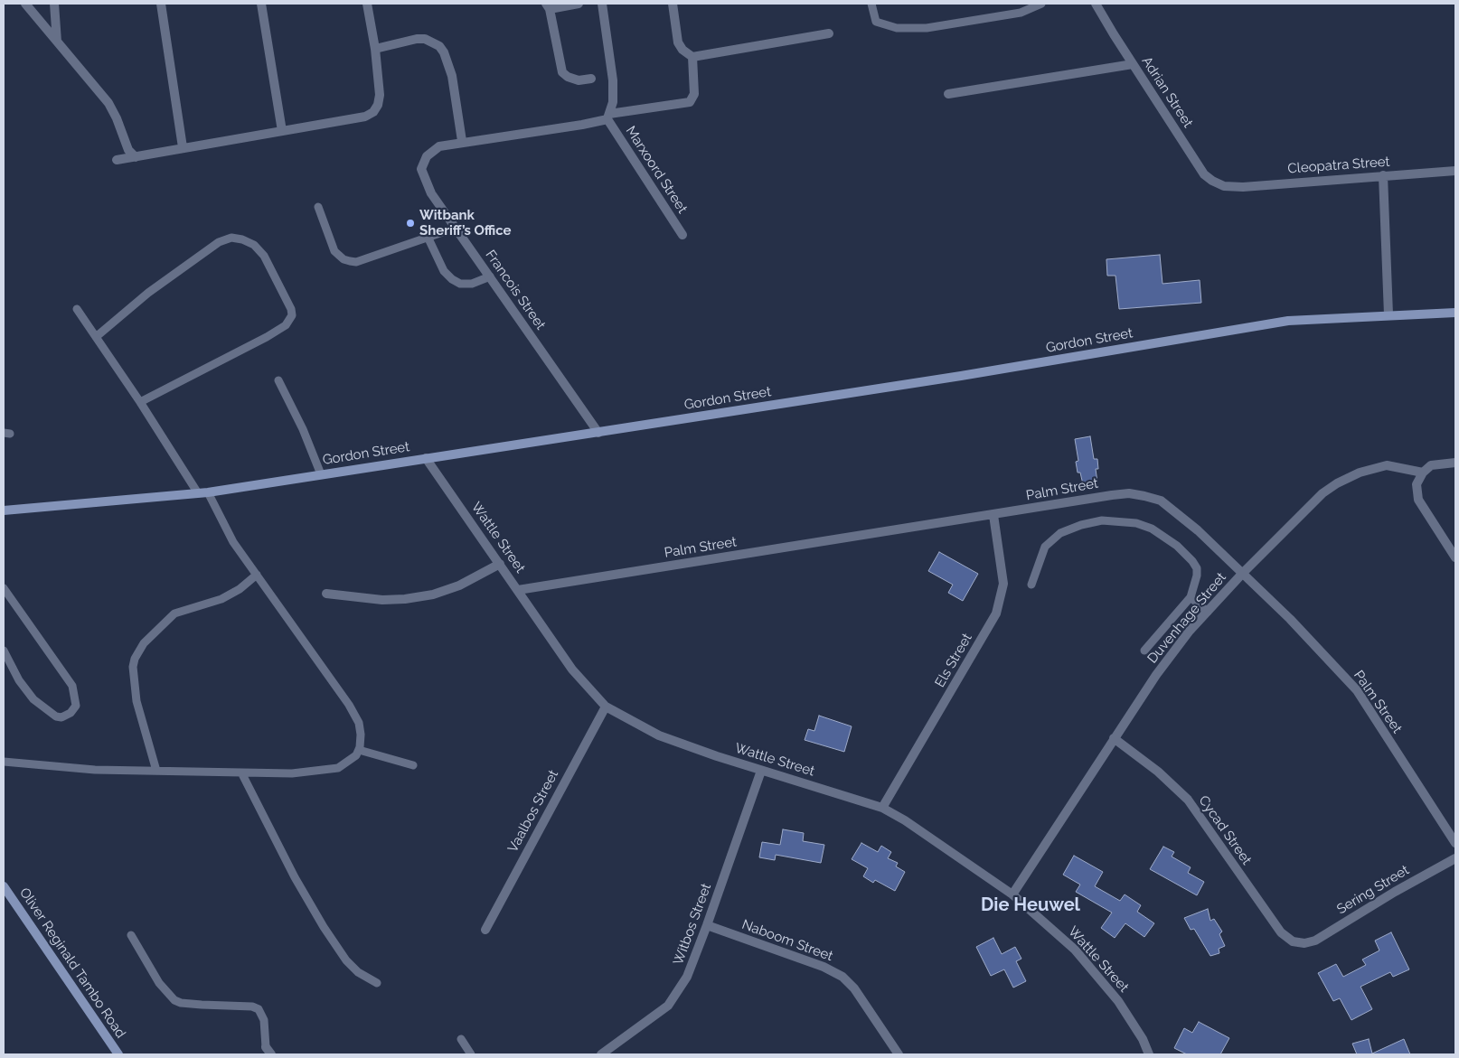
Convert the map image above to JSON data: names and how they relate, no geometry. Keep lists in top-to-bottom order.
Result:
{
  "streets": {
    "street": [
      "Adrian Street",
      "Cleopatra Street",
      "Marxoord Street",
      "Francois Street",
      "Gordon Street",
      "Palm Street",
      "Wattle Street",
      "Duvenhage Street",
      "Els Street",
      "Vaalbos Street",
      "Cycad Street",
      "Sering Street",
      "Witbos Street",
      "Naboom Street",
      "Oliver Reginald Tambo Road"
    ]
  },
  "crossings": [
    ["Adrian Street", "Cleopatra Street"],
    ["Marxoord Street", "Francois Street"],
    ["Francois Street", "Gordon Street"],
    ["Gordon Street", "Wattle Street"],
    ["Palm Street", "Wattle Street"],
    ["Palm Street", "Duvenhage Street"],
    ["Palm Street", "Els Street"],
    ["Wattle Street", "Duvenhage Street"],
    ["Wattle Street", "Els Street"],
    ["Wattle Street", "Vaalbos Street"],
    ["Wattle Street", "Witbos Street"],
    ["Duvenhage Street", "Cycad Street"],
    ["Cycad Street", "Sering Street"],
    ["Witbos Street", "Naboom Street"]
  ],
  "districts": ["Die Heuwel"],
  "places": ["Witbank Sheriff’s Office"]
}
